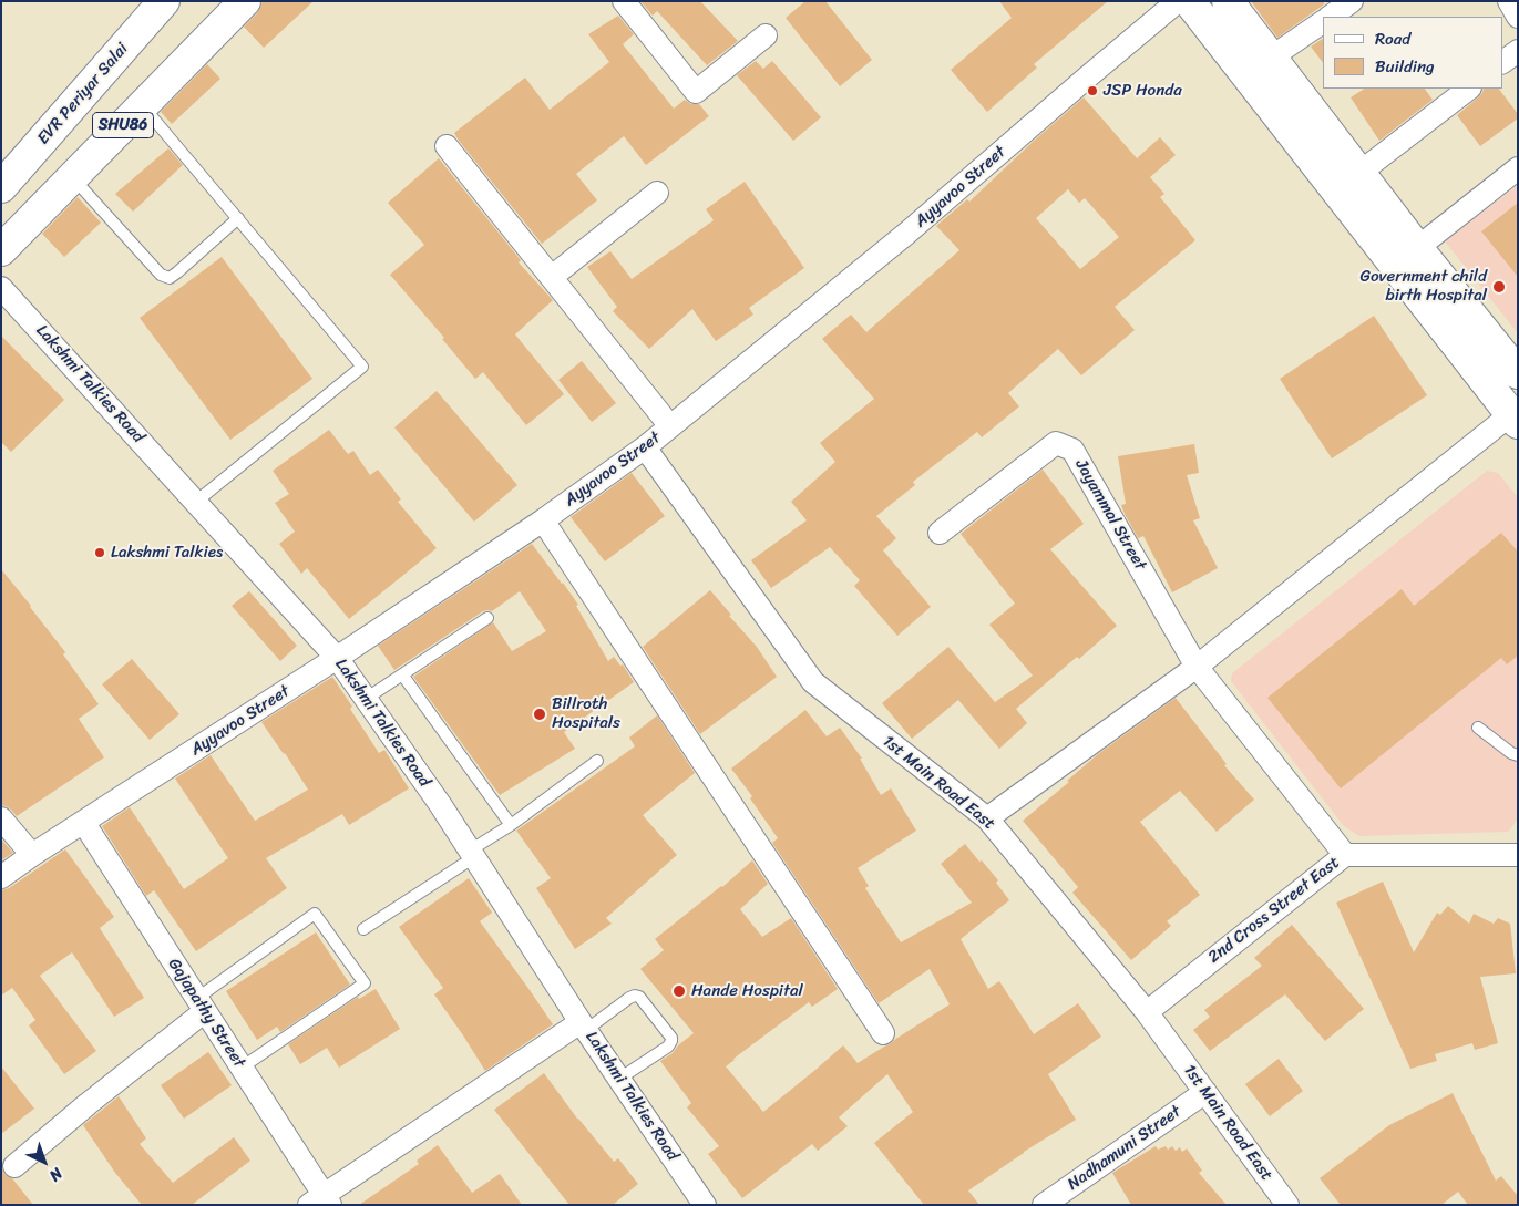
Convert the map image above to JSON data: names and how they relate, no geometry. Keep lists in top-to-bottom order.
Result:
{
  "streets": {
    "street": [
      "EVR Periyar Salai",
      "SHU86",
      "Ayyavoo Street",
      "Lakshmi Talkies Road",
      "Jayammal Street",
      "1st Main Road East",
      "2nd Cross Street East",
      "Gajapathy Street",
      "Nadhamuni Street"
    ]
  },
  "crossings": [
    ["Ayyavoo Street", "Lakshmi Talkies Road"],
    ["Ayyavoo Street", "1st Main Road East"],
    ["Ayyavoo Street", "Gajapathy Street"],
    ["1st Main Road East", "2nd Cross Street East"],
    ["1st Main Road East", "Nadhamuni Street"]
  ],
  "places": [
    "JSP Honda",
    "Government child birth Hospital",
    "Lakshmi Talkies",
    "Billroth Hospitals",
    "Hande Hospital"
  ],
  "legend": ["Road", "Building"],
  "north": "bottom right"
}
